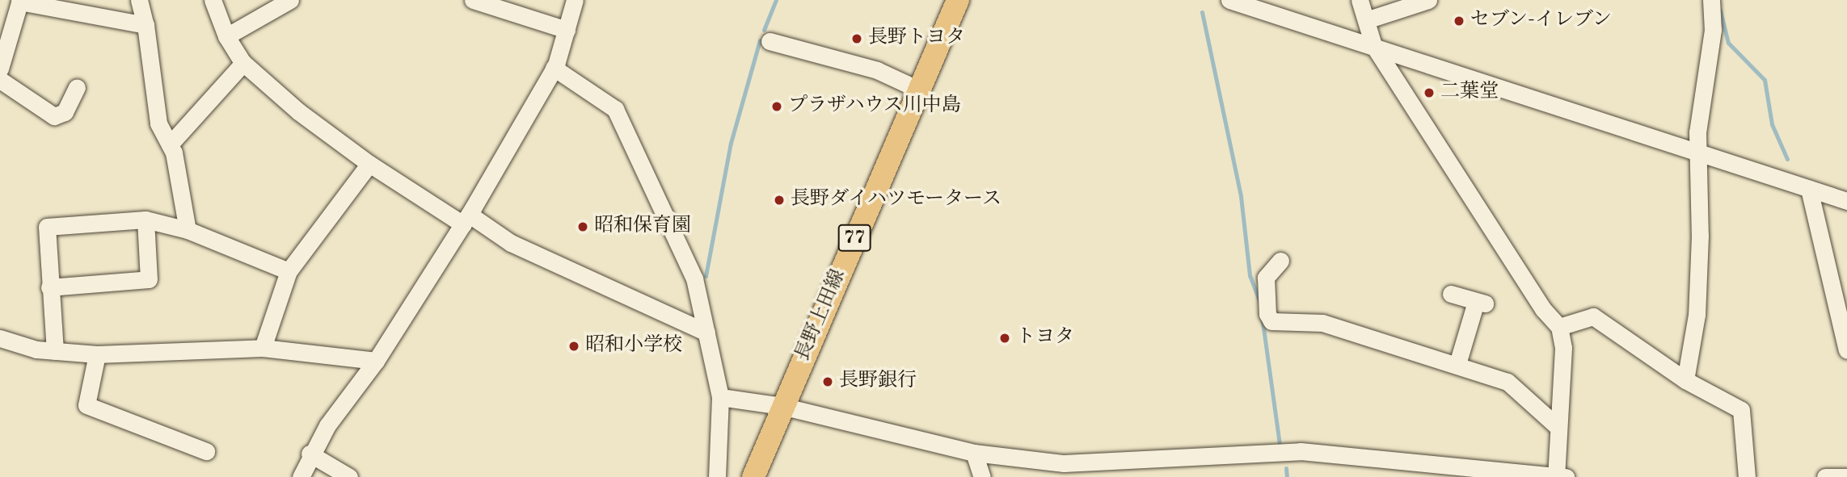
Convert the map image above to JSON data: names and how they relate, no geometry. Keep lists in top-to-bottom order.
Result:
{
  "streets": {
    "main road": ["77", "長野上田線"]
  },
  "places": [
    "セブン-イレブン",
    "長野トヨタ",
    "二葉堂",
    "プラザハウス川中島",
    "長野ダイハツモータース",
    "昭和保育園",
    "トヨタ",
    "昭和小学校",
    "長野銀行"
  ]
}
